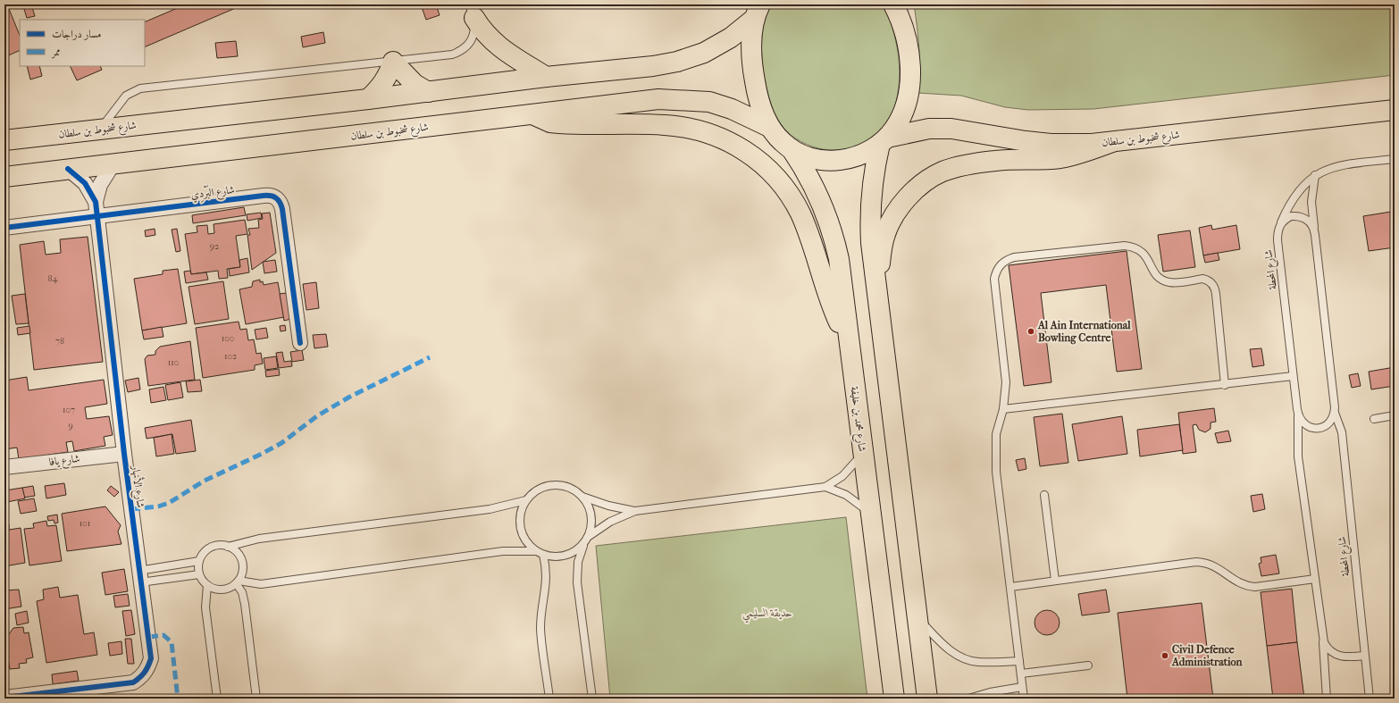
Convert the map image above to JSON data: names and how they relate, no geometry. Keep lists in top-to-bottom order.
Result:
{
  "streets": {
    "main road": ["شارع شخبوط بن سلطان", "شارع محمد بن خليفة"],
    "street": ["شارع البَرْدِي", "شارع يافا", "شارع الأنهار"],
    "lane": ["شارع المحطة"]
  },
  "crossings": [
    ["شارع شخبوط بن سلطان", "شارع الأنهار"],
    ["شارع البَرْدِي", "شارع الأنهار"],
    ["شارع يافا", "شارع الأنهار"]
  ],
  "parks": ["حديقة السليمي"],
  "places": ["Al Ain International Bowling Centre", "Civil Defence Administration"],
  "house_numbers": [
    "92",
    "84",
    "100",
    "78",
    "102",
    "110",
    "107",
    "9",
    "101"
  ],
  "legend": ["مسار دراجات", "ممر"]
}
